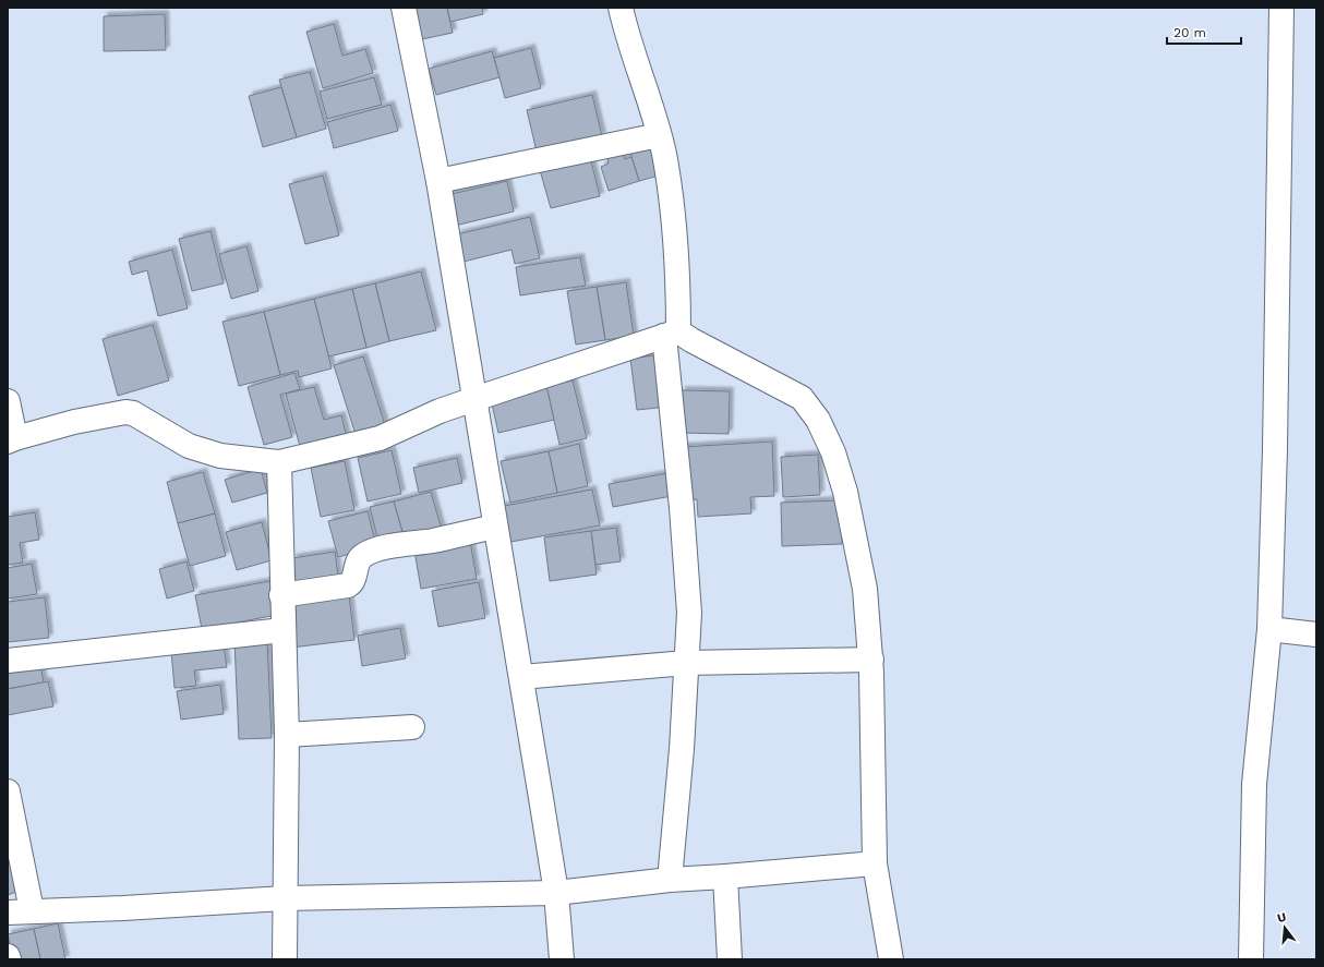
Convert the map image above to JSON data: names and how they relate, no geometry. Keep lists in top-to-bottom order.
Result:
{
  "scale_bar": "20 m",
  "north": "top"
}
